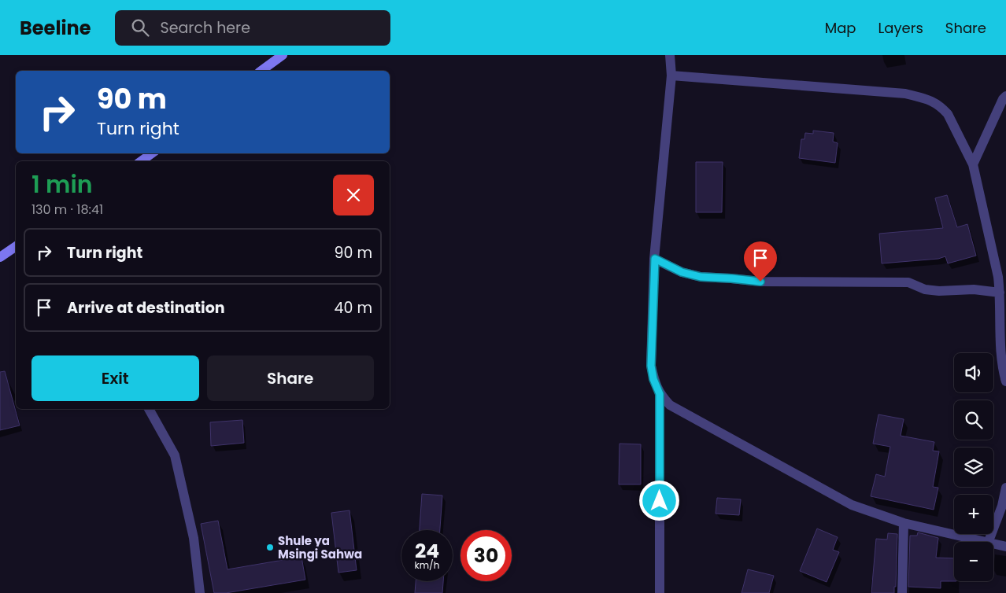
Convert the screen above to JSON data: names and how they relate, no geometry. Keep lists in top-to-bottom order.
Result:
{
  "places": ["Shule ya Msingi Sahwa"],
  "page": {
    "header": "Beeline",
    "search": "Search here",
    "nav": ["Map", "Layers", "Share"],
    "turn": ["90 m", "Turn right"],
    "heading": ["1 min", "130 m · 18:41"],
    "list": [
      {
        "name": "Turn right",
        "value": "90 m"
      },
      {
        "name": "Arrive at destination",
        "value": "40 m"
      }
    ],
    "buttons": ["Exit", "Share"],
    "map_buttons": ["+", "−"],
    "speed": "24 km/h",
    "limit": "30"
  }
}
